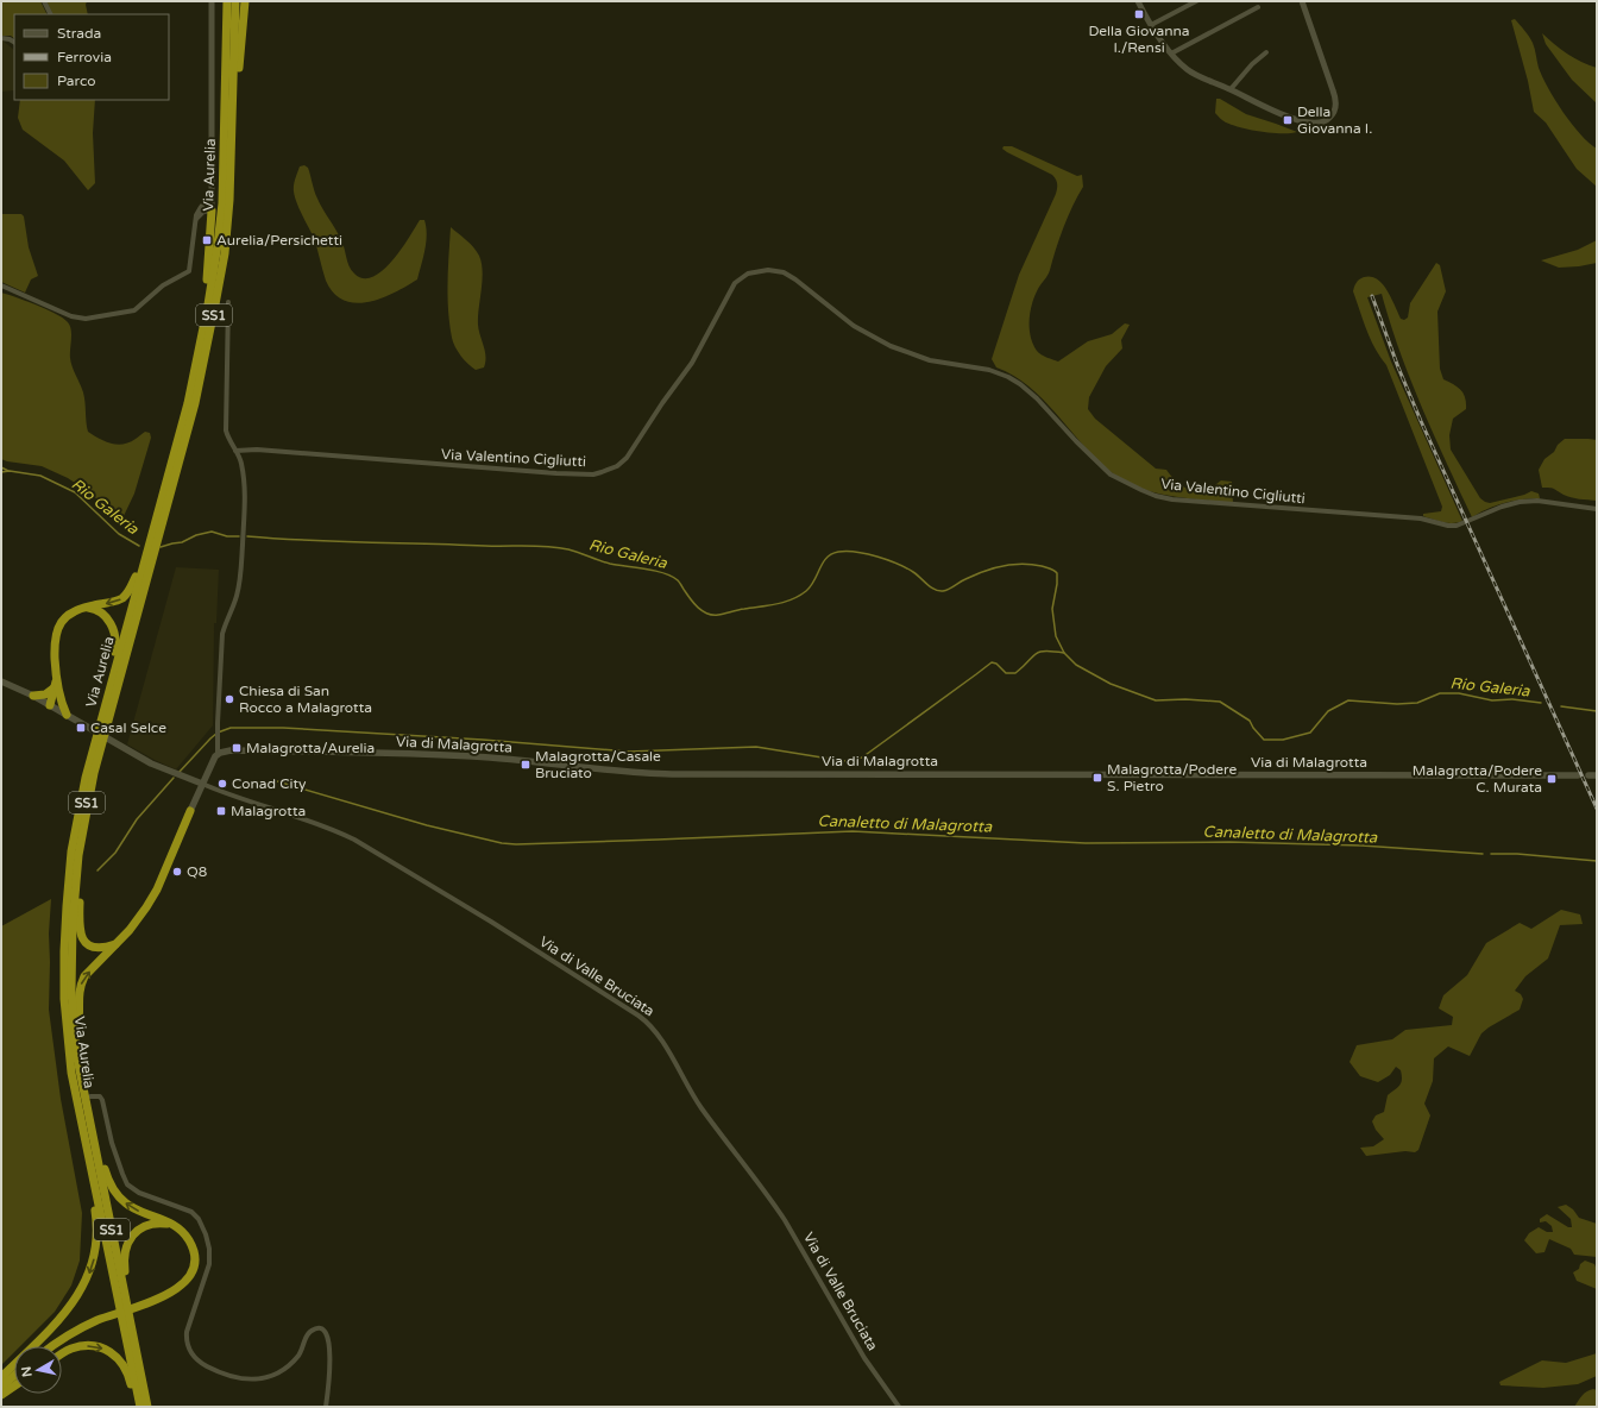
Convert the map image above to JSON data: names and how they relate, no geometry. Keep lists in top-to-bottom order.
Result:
{
  "streets": {
    "highway": ["Via Aurelia", "SS1"],
    "main road": ["Via di Malagrotta"],
    "street": ["Via Valentino Cigliutti", "Via di Valle Bruciata"]
  },
  "water": ["Rio Galeria", "Canaletto di Malagrotta"],
  "places": {
    "transit": [
      "Della Giovanna I./Rensi",
      "Della Giovanna I.",
      "Aurelia/Persichetti",
      "Casal Selce",
      "Malagrotta/Aurelia",
      "Malagrotta/Casale Bruciato",
      "Malagrotta/Podere S. Pietro",
      "Malagrotta/Podere C. Murata",
      "Malagrotta"
    ],
    "other": ["Chiesa di San Rocco a Malagrotta", "Conad City", "Q8"]
  },
  "legend": ["Strada", "Ferrovia", "Parco"],
  "north": "left"
}
